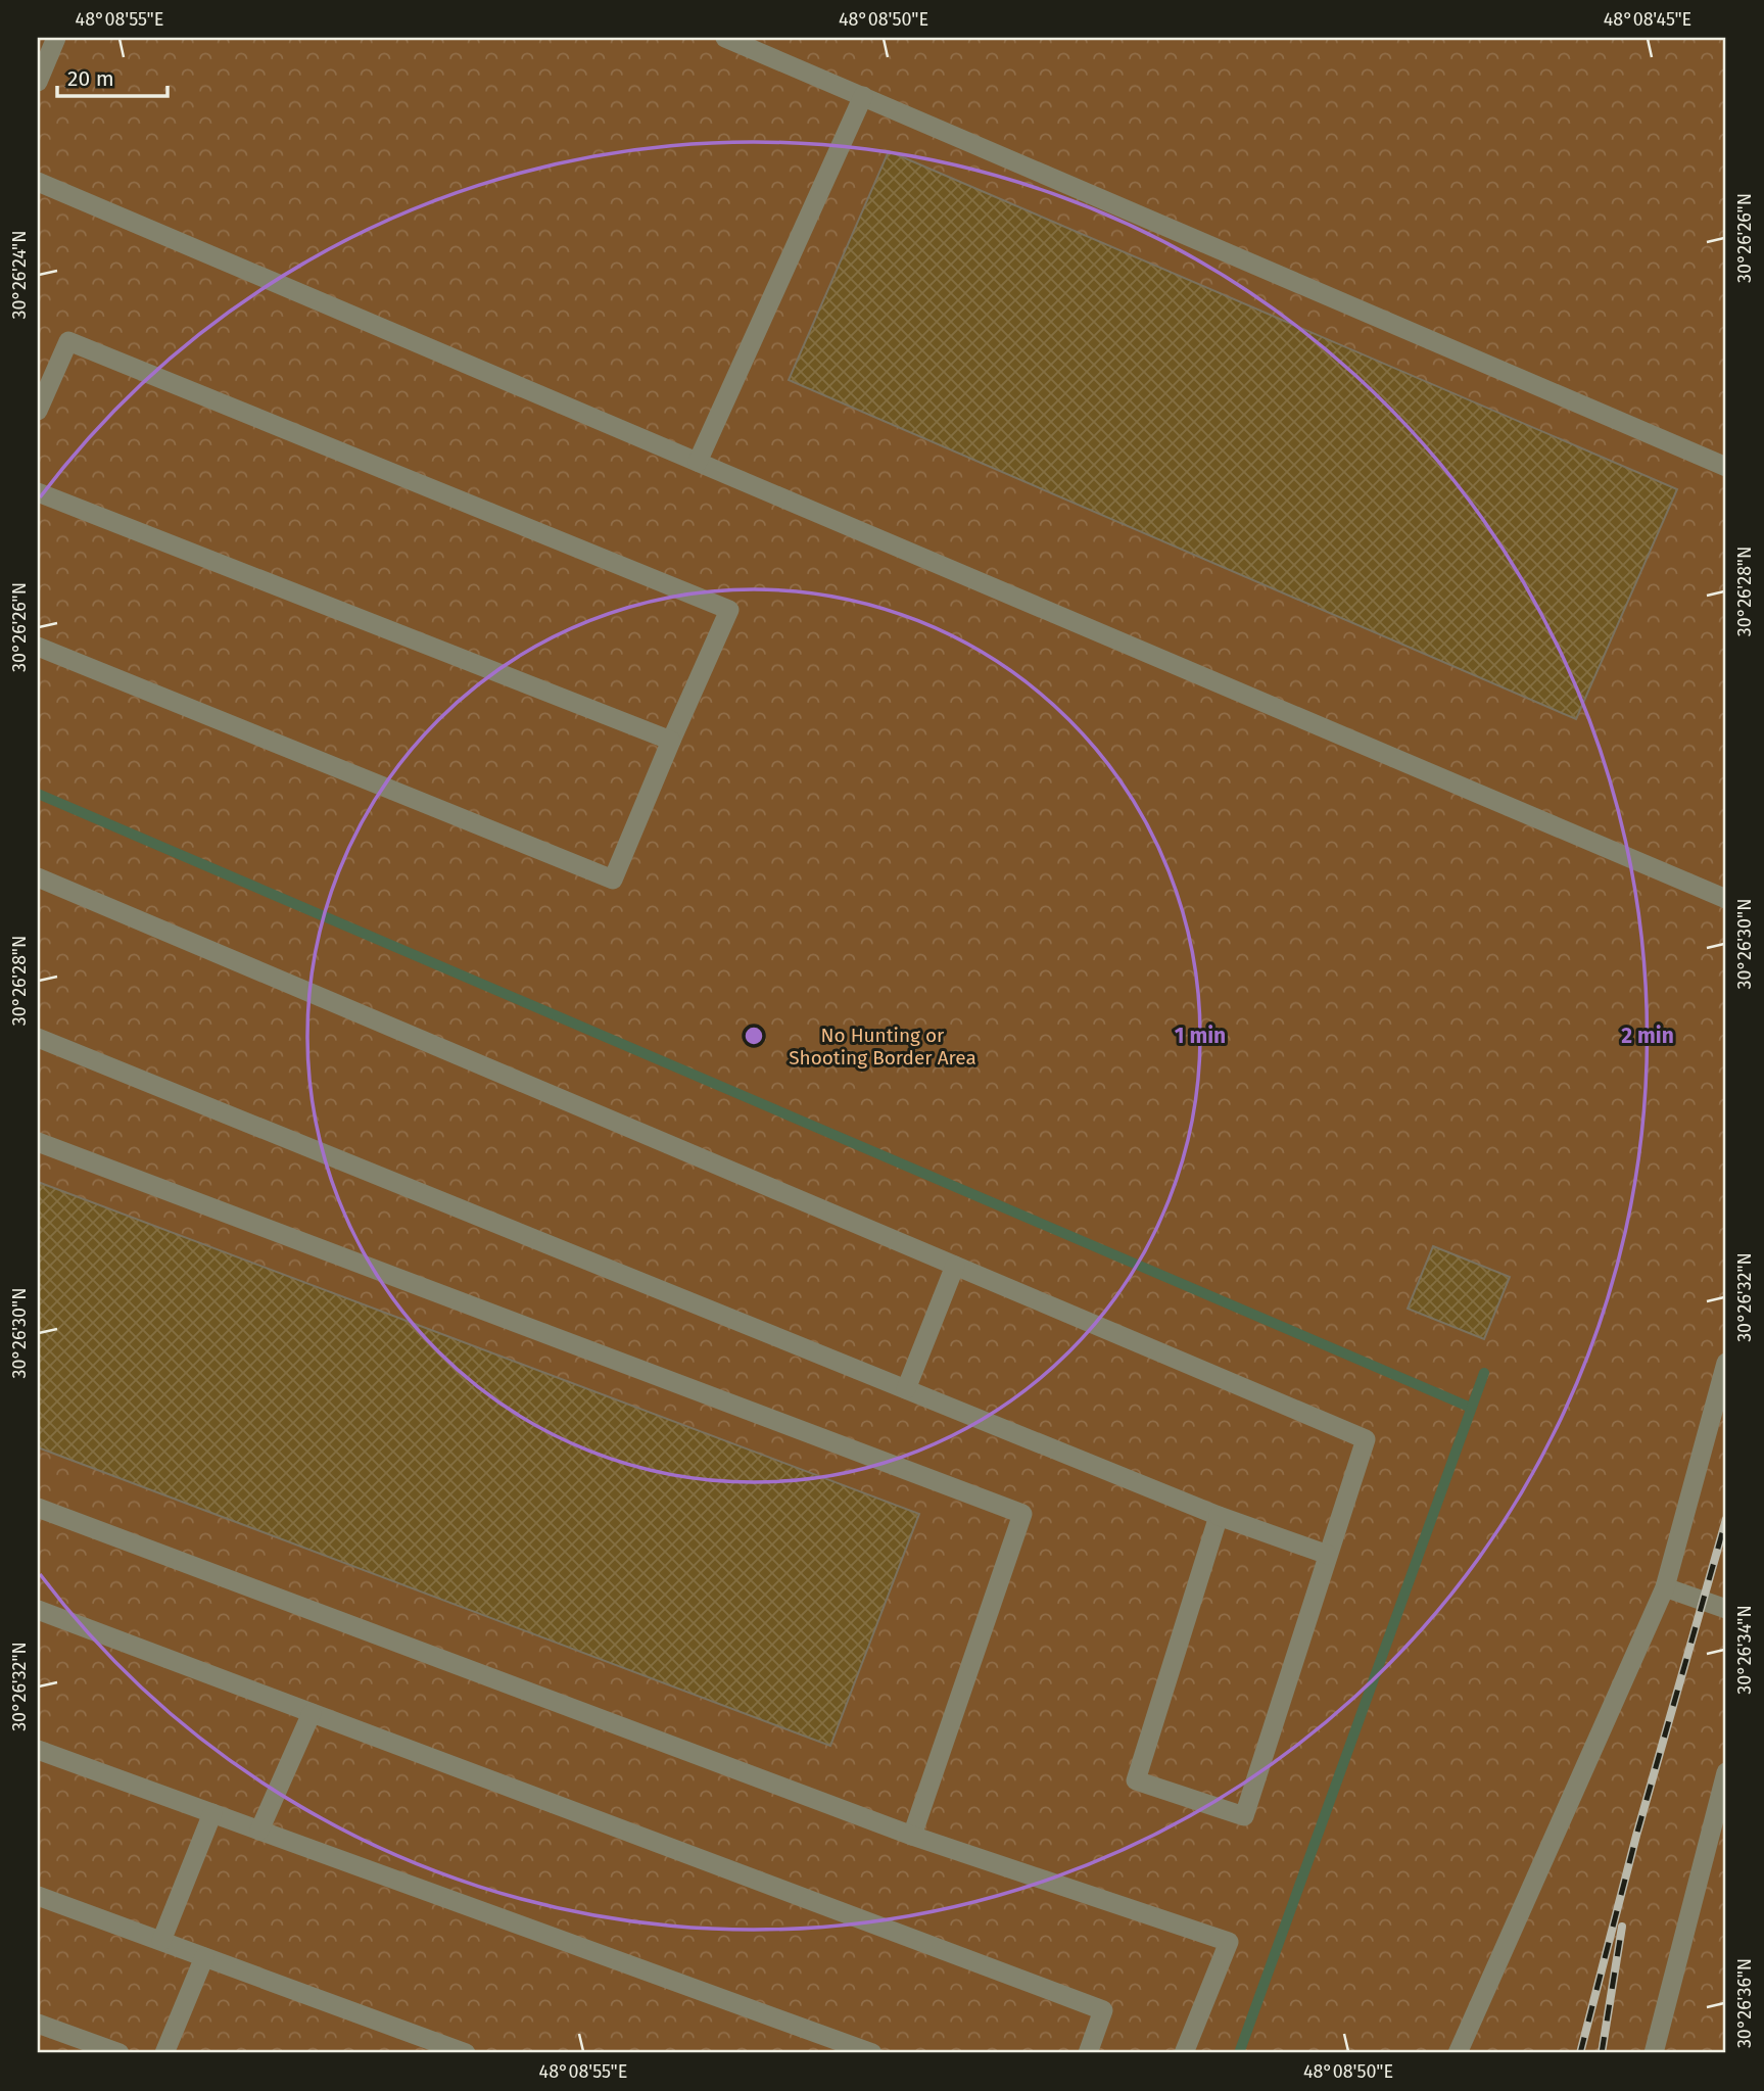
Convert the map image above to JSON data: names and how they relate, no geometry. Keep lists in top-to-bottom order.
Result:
{
  "parks": ["No Hunting or Shooting Border Area"],
  "scale_bar": "20 m",
  "coordinates": [
    "48°08'55\"E",
    "48°08'50\"E",
    "48°08'45\"E",
    "30°26'26\"N",
    "30°26'24\"N",
    "30°26'28\"N",
    "30°26'30\"N",
    "30°26'32\"N",
    "30°26'34\"N",
    "30°26'36\"N"
  ],
  "rings": ["1 min", "2 min"]
}
